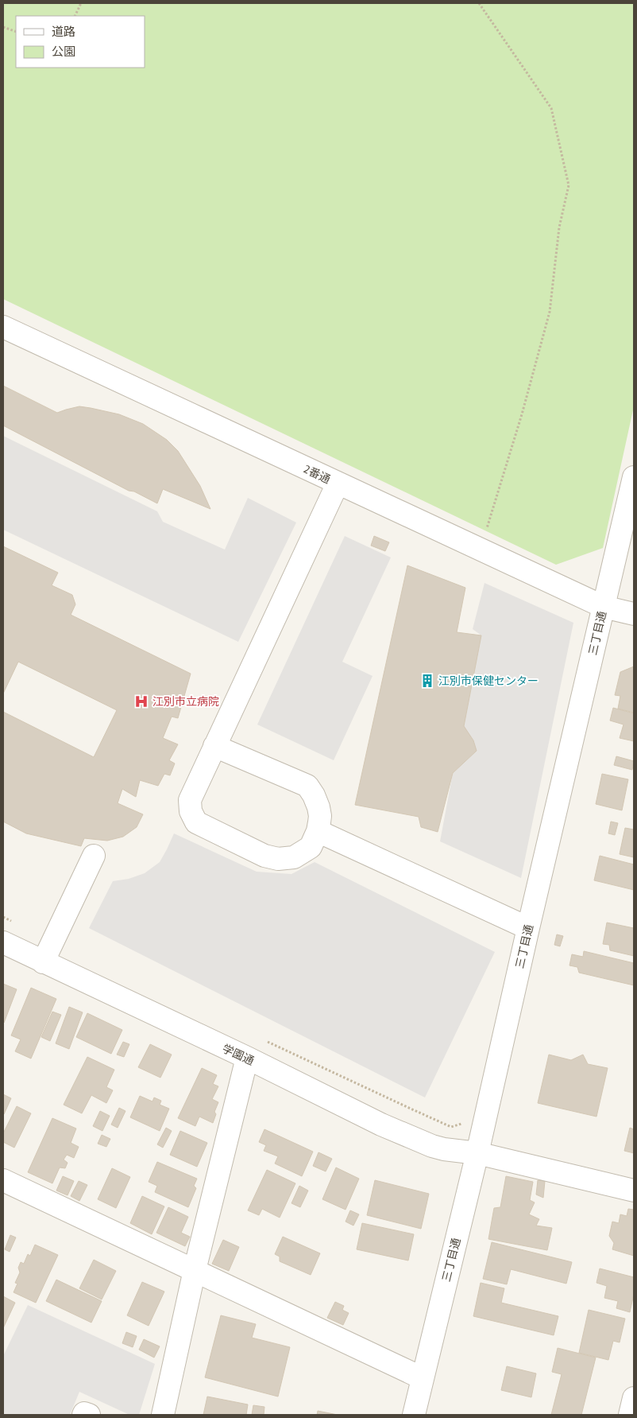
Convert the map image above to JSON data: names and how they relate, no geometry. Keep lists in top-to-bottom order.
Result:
{
  "streets": {
    "street": ["2番通", "三丁目通", "学園通"]
  },
  "crossings": [
    ["2番通", "三丁目通"],
    ["三丁目通", "学園通"]
  ],
  "places": {
    "building": ["江別市保健センター"],
    "hospital": ["江別市立病院"]
  },
  "legend": ["道路", "公園"]
}
